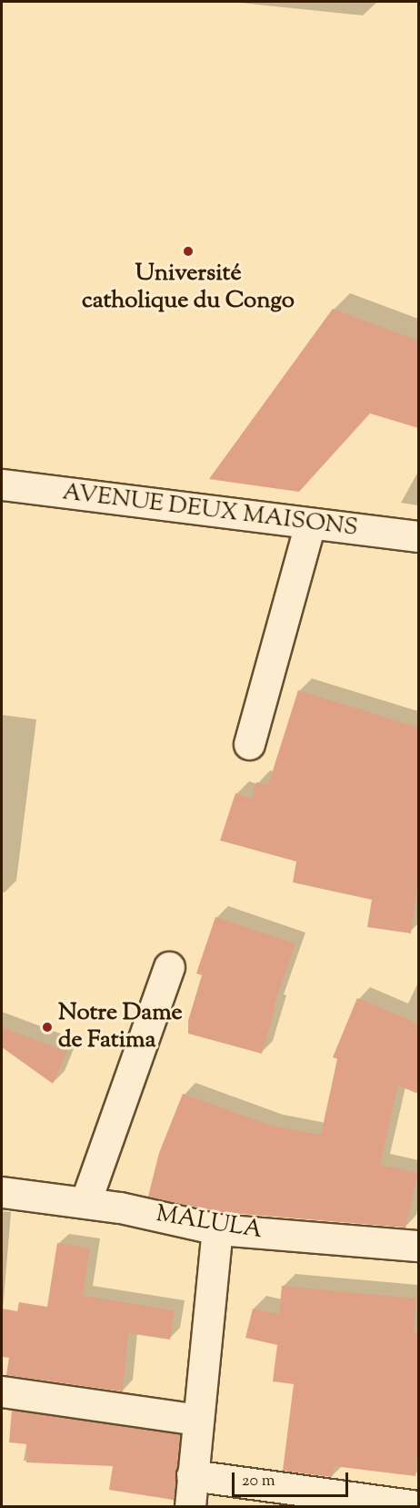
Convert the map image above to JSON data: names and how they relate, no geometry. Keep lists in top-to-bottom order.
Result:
{
  "streets": {
    "street": ["AVENUE DEUX MAISONS", "MALULA"]
  },
  "places": ["Université catholique du Congo", "Notre Dame de Fatima"],
  "scale_bar": "20 m"
}
